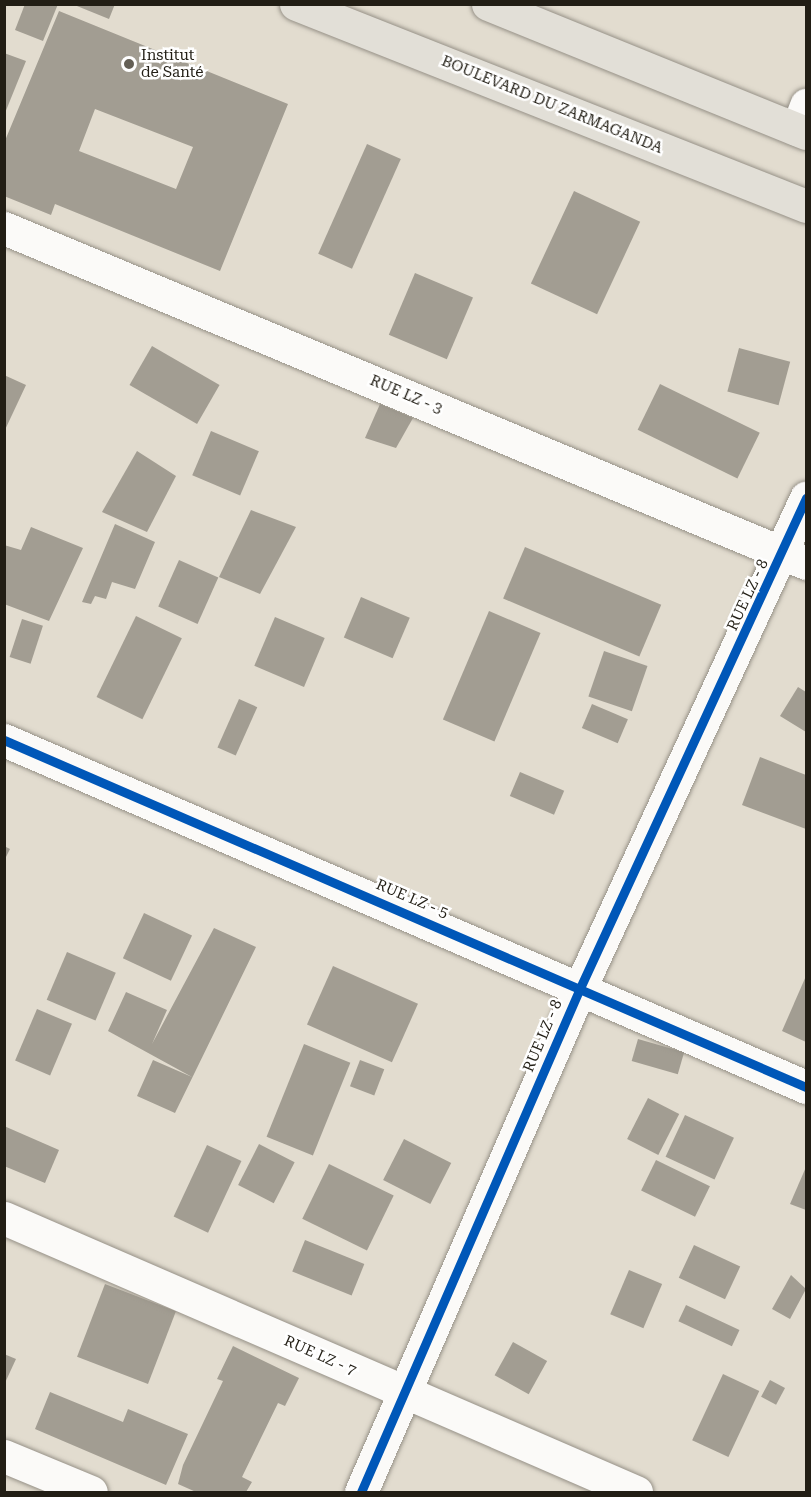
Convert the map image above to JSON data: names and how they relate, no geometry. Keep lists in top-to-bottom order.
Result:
{
  "streets": {
    "main road": ["BOULEVARD DU ZARMAGANDA"],
    "street": [
      "RUE LZ - 3",
      "RUE LZ - 8",
      "RUE LZ - 5",
      "RUE LZ - 7"
    ]
  },
  "crossings": [
    ["RUE LZ - 3", "RUE LZ - 8"],
    ["RUE LZ - 8", "RUE LZ - 5"],
    ["RUE LZ - 8", "RUE LZ - 7"]
  ],
  "places": ["Institut de Santé"]
}
